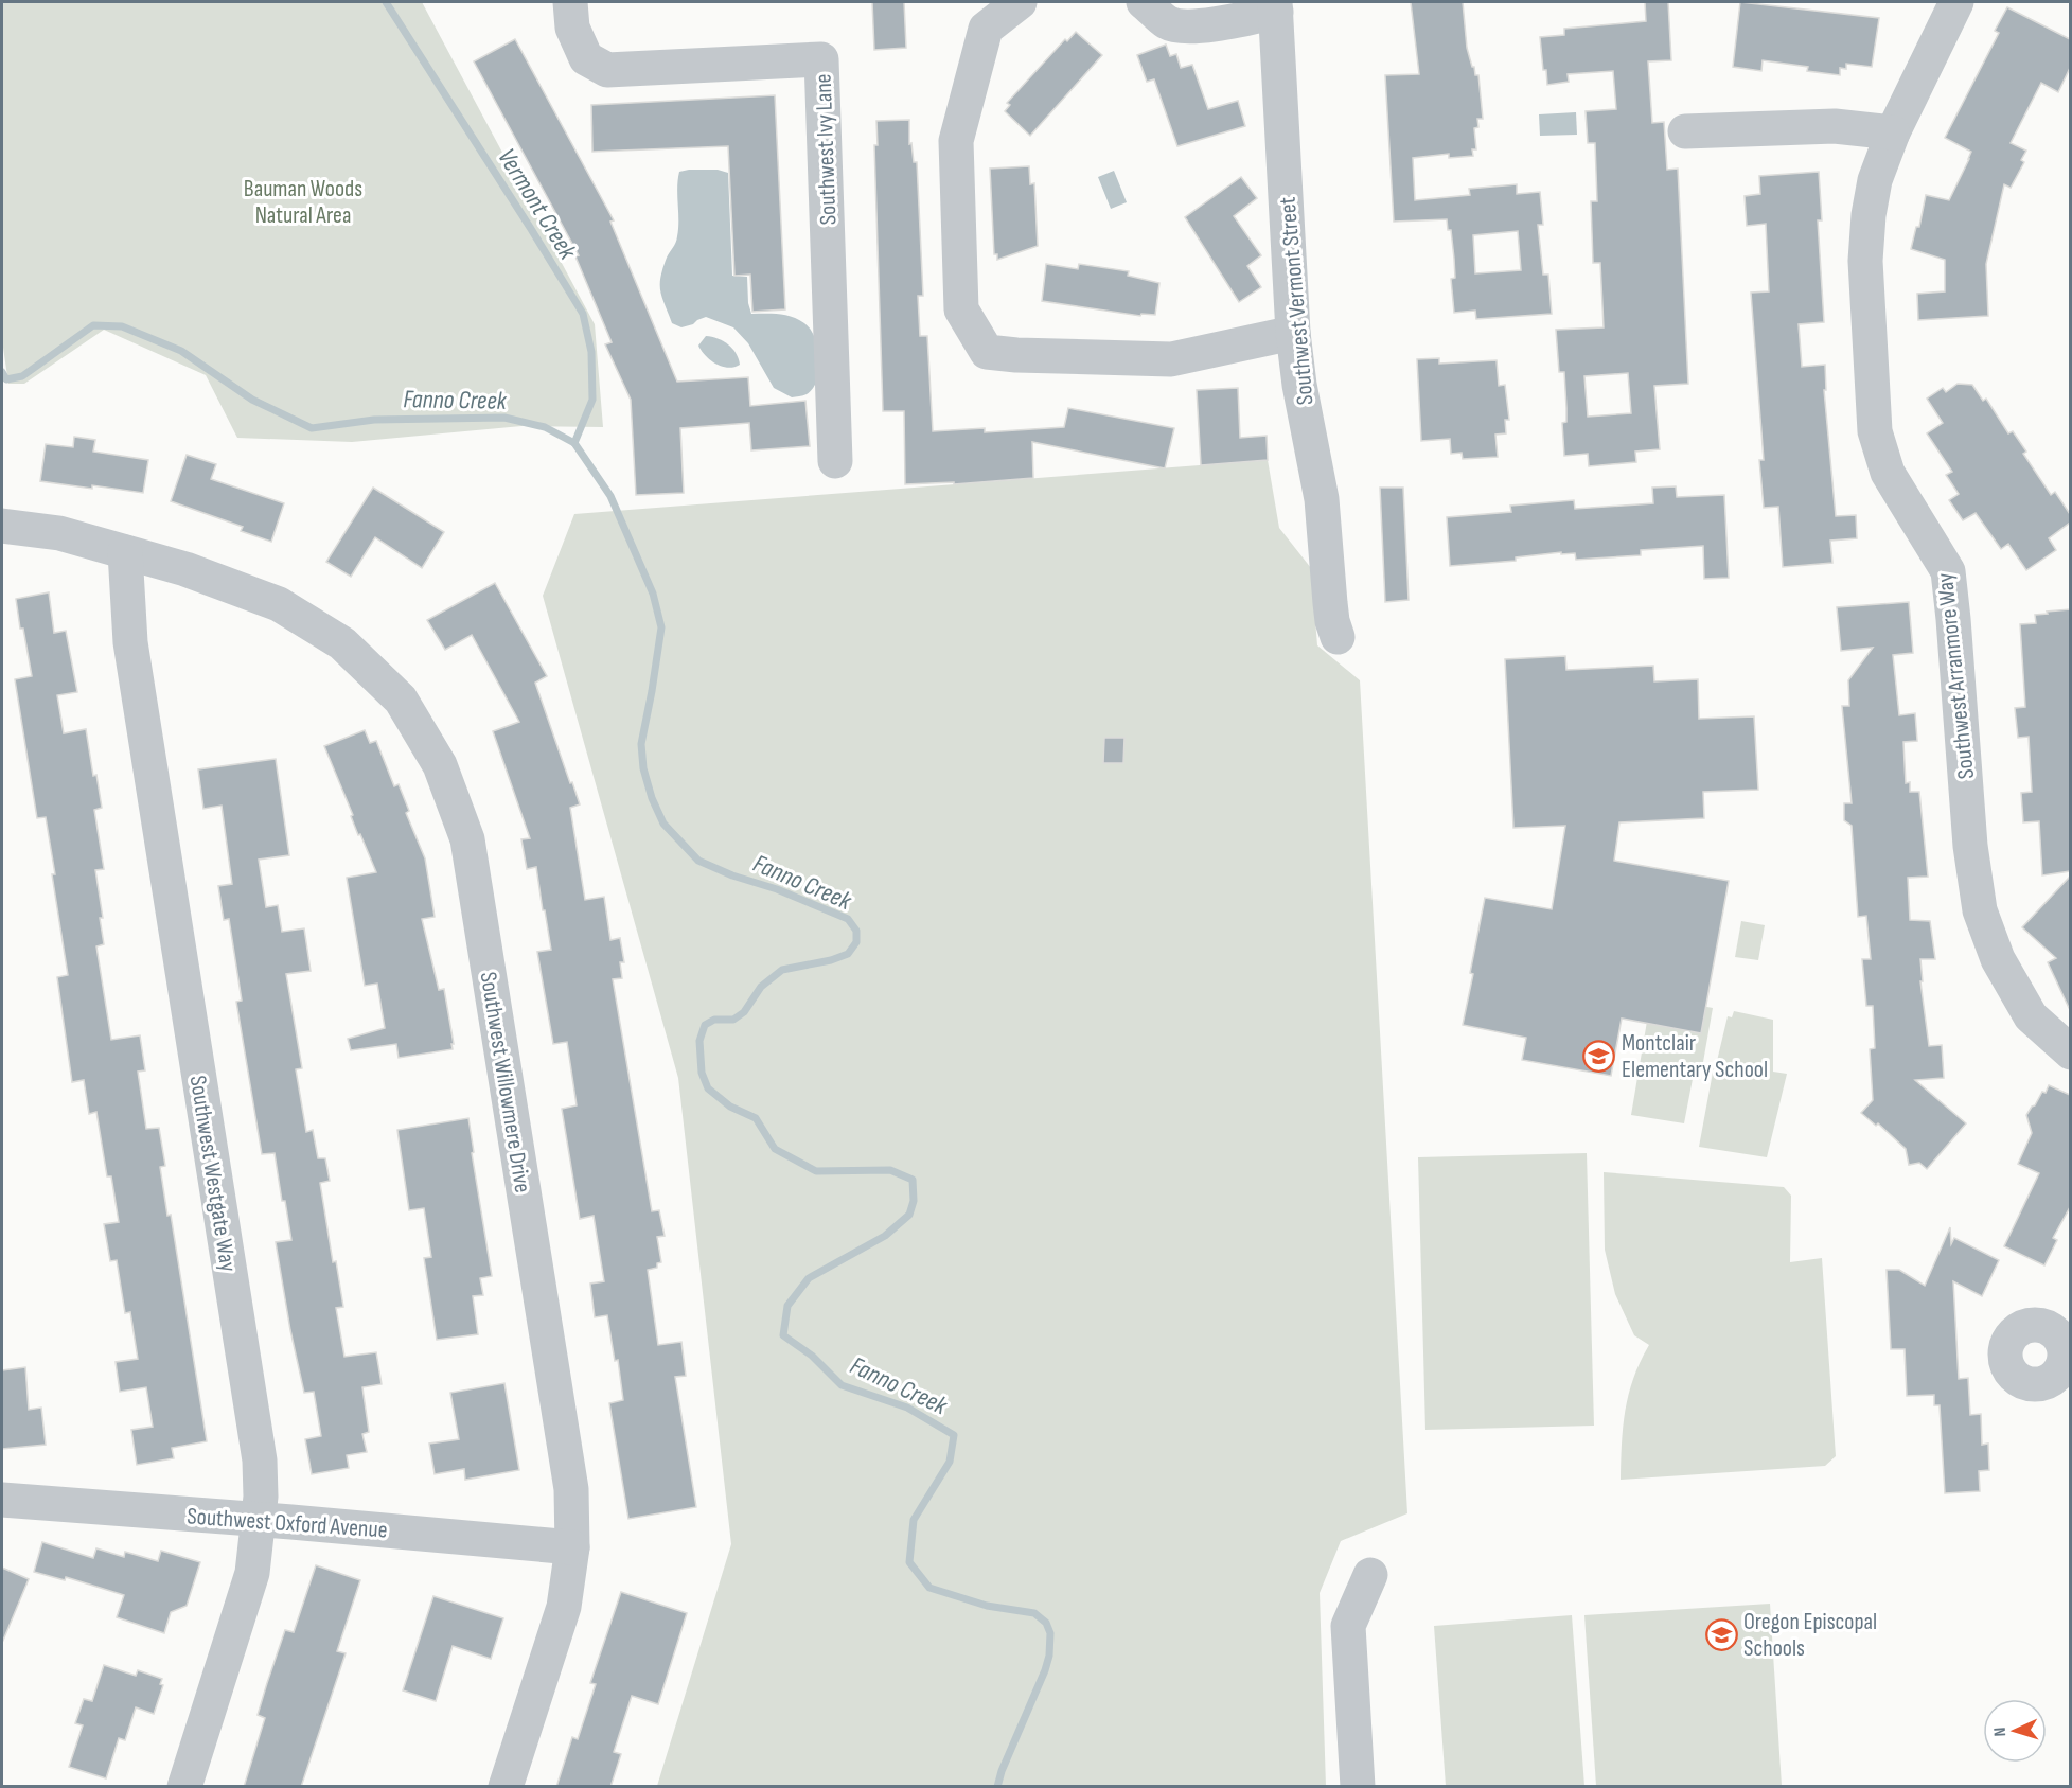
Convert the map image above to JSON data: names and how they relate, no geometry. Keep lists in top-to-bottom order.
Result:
{
  "streets": {
    "street": [
      "Southwest Ivy Lane",
      "Southwest Vermont Street",
      "Southwest Arranmore Way",
      "Southwest Willowmere Drive",
      "Southwest Westgate Way",
      "Southwest Oxford Avenue"
    ]
  },
  "crossings": [
    ["Southwest Willowmere Drive", "Southwest Westgate Way"],
    ["Southwest Willowmere Drive", "Southwest Oxford Avenue"],
    ["Southwest Westgate Way", "Southwest Oxford Avenue"]
  ],
  "water": ["Vermont Creek", "Fanno Creek"],
  "parks": ["Bauman Woods Natural Area"],
  "places": {
    "school or university": ["Montclair Elementary School", "Oregon Episcopal Schools"]
  },
  "north": "left"
}
